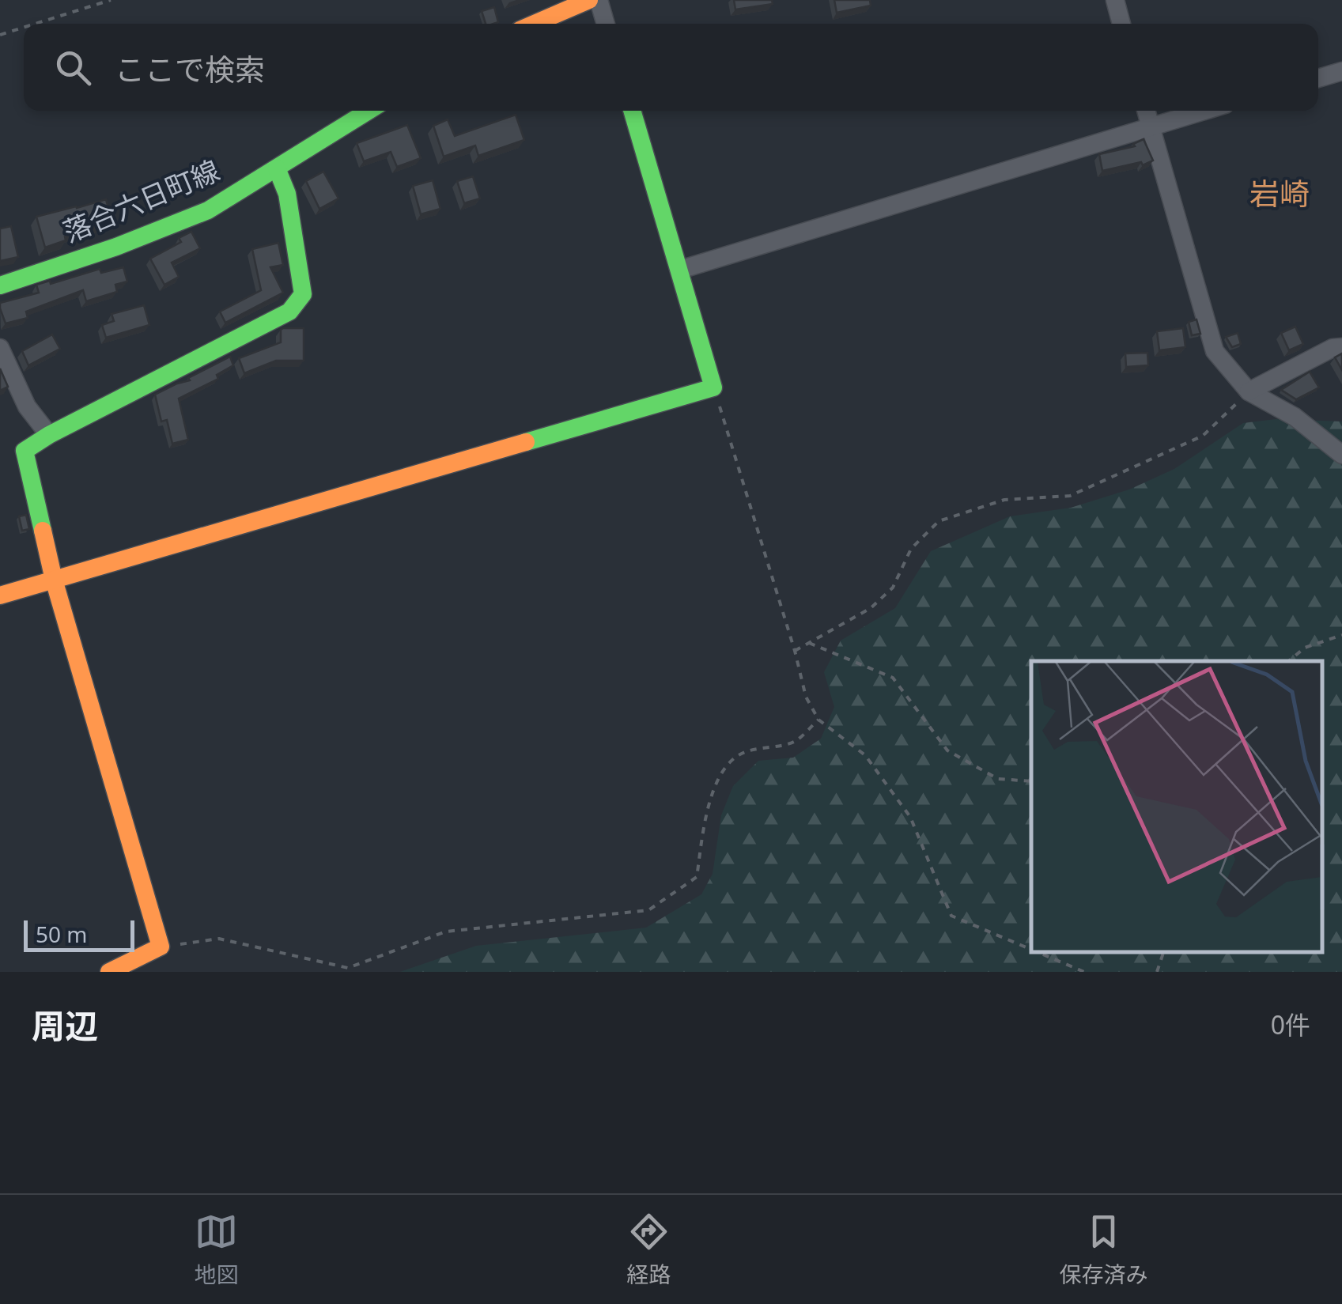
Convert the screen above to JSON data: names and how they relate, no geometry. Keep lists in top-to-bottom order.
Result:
{
  "streets": {
    "street": ["落合六日町線"]
  },
  "districts": ["岩崎"],
  "scale_bar": "50 m",
  "page": {
    "search": "ここで検索",
    "scale": "50 m",
    "heading": ["周辺", "0件"],
    "nav": ["地図", "経路", "保存済み"]
  }
}
